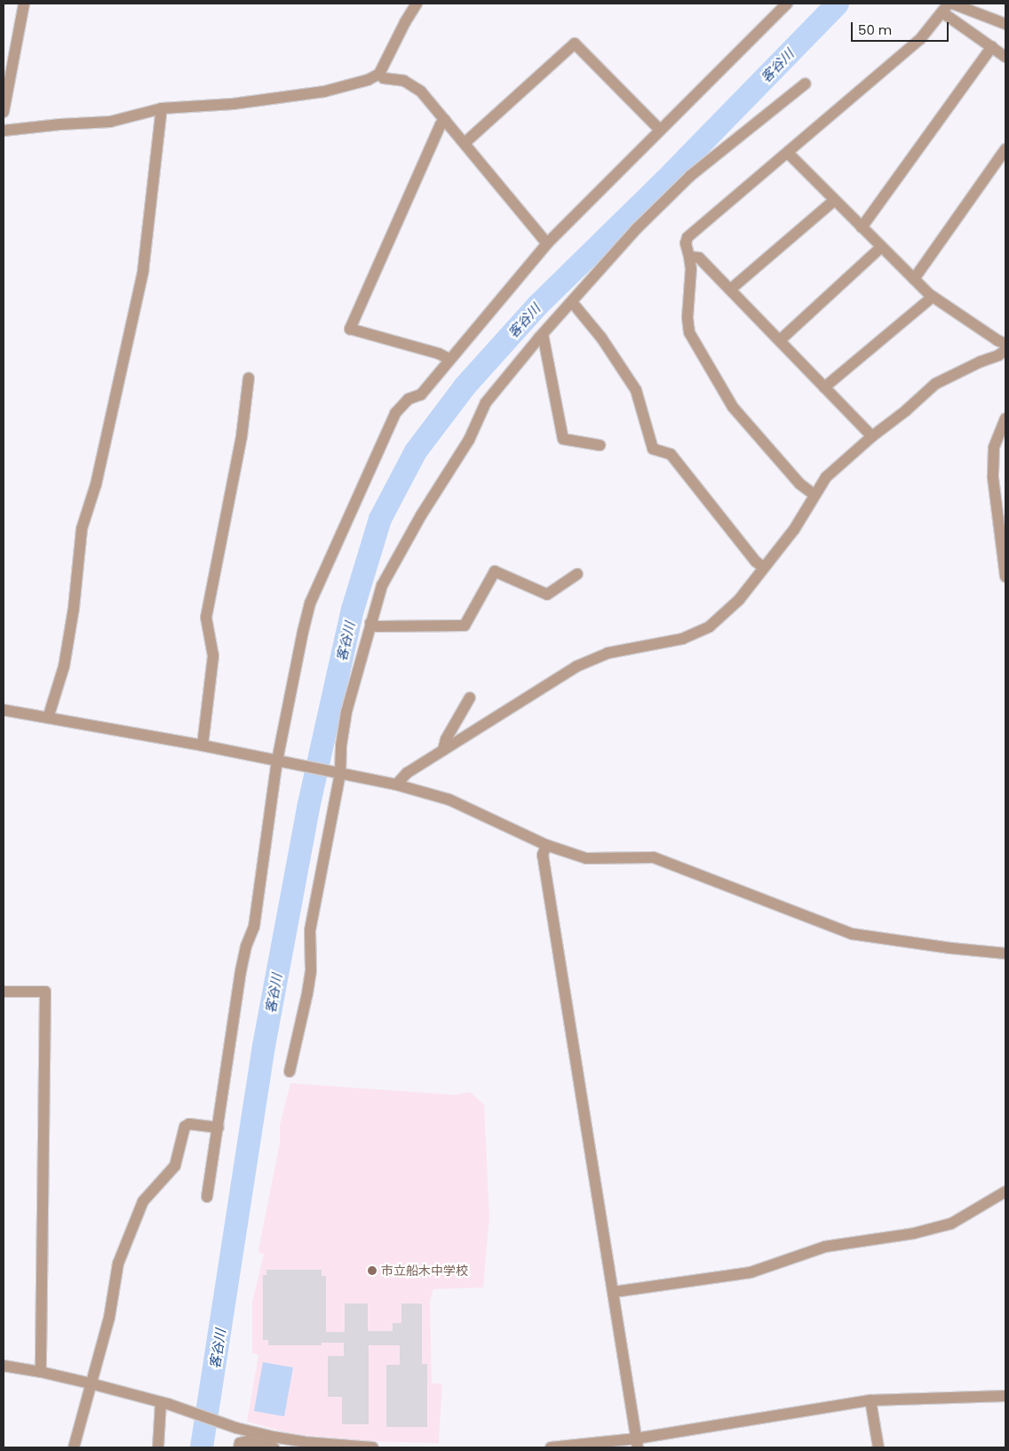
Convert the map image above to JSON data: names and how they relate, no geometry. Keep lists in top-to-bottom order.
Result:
{
  "water": ["客谷川"],
  "places": ["市立船木中学校"],
  "scale_bar": "50 m"
}
